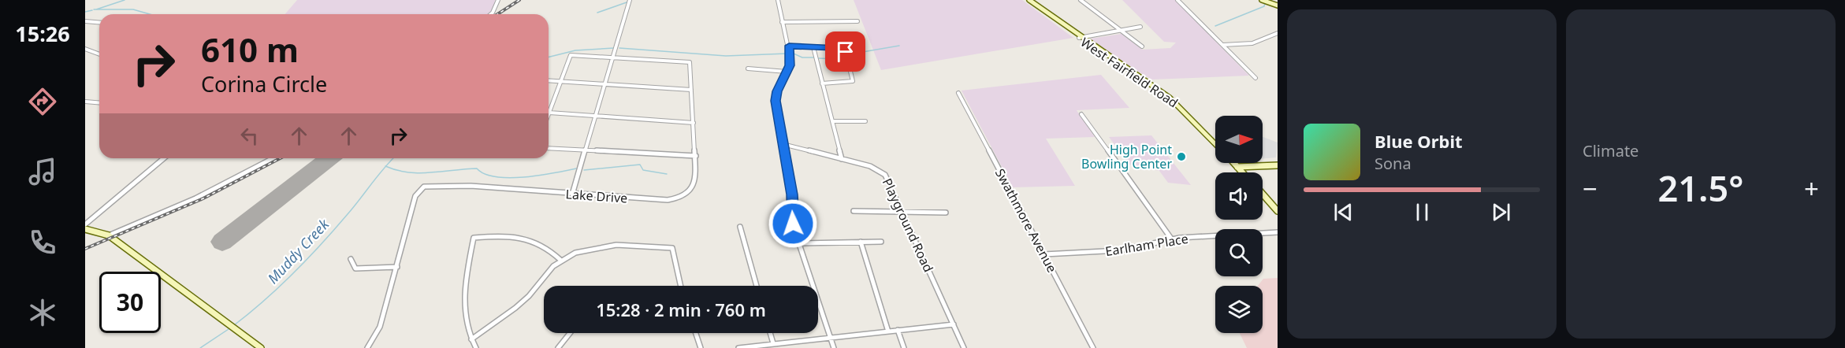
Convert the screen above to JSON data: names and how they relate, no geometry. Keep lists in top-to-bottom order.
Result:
{
  "streets": {
    "main road": ["West Fairfield Road"],
    "street": [
      "Lake Drive",
      "Swathmore Avenue",
      "Playground Road",
      "Earlham Place"
    ]
  },
  "crossings": [
    ["Swathmore Avenue", "Earlham Place"]
  ],
  "water": ["Muddy Creek"],
  "places": ["High Point Bowling Center"],
  "north": "right",
  "page": {
    "tabs": "15:26",
    "tile": "Climate",
    "turn": ["610 m", "Corina Circle"],
    "song": ["Blue Orbit", "Sona"],
    "heat": ["−", "21.5°", "+"],
    "limit": "30",
    "trip": "15:28 · 2 min · 760 m"
  }
}
